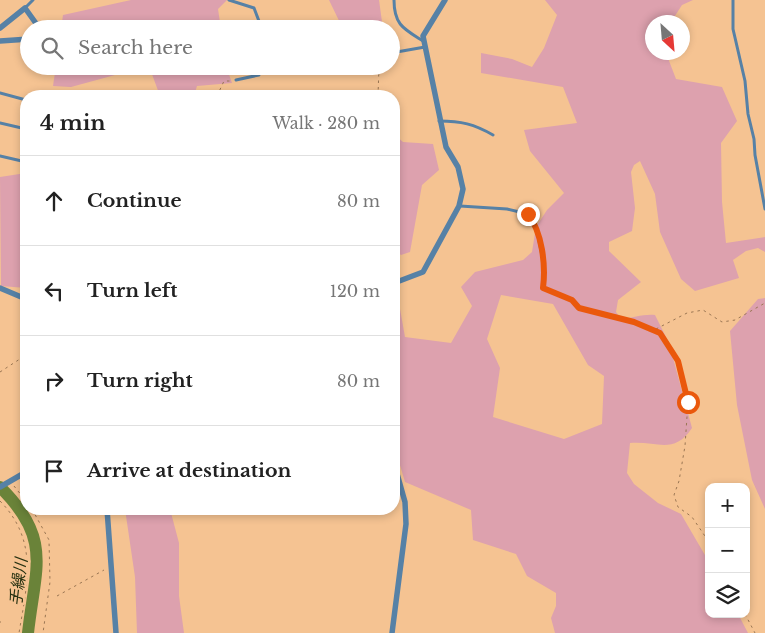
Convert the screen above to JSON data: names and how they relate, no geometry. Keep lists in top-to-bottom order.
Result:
{
  "water": ["手繰川"],
  "north": "bottom right",
  "page": {
    "search": "Search here",
    "heading": ["4 min", "Walk · 280 m"],
    "list": [
      ["Continue", "80 m"],
      ["Turn left", "120 m"],
      ["Turn right", "80 m"],
      "Arrive at destination"
    ],
    "map_buttons": ["+", "−"]
  }
}
